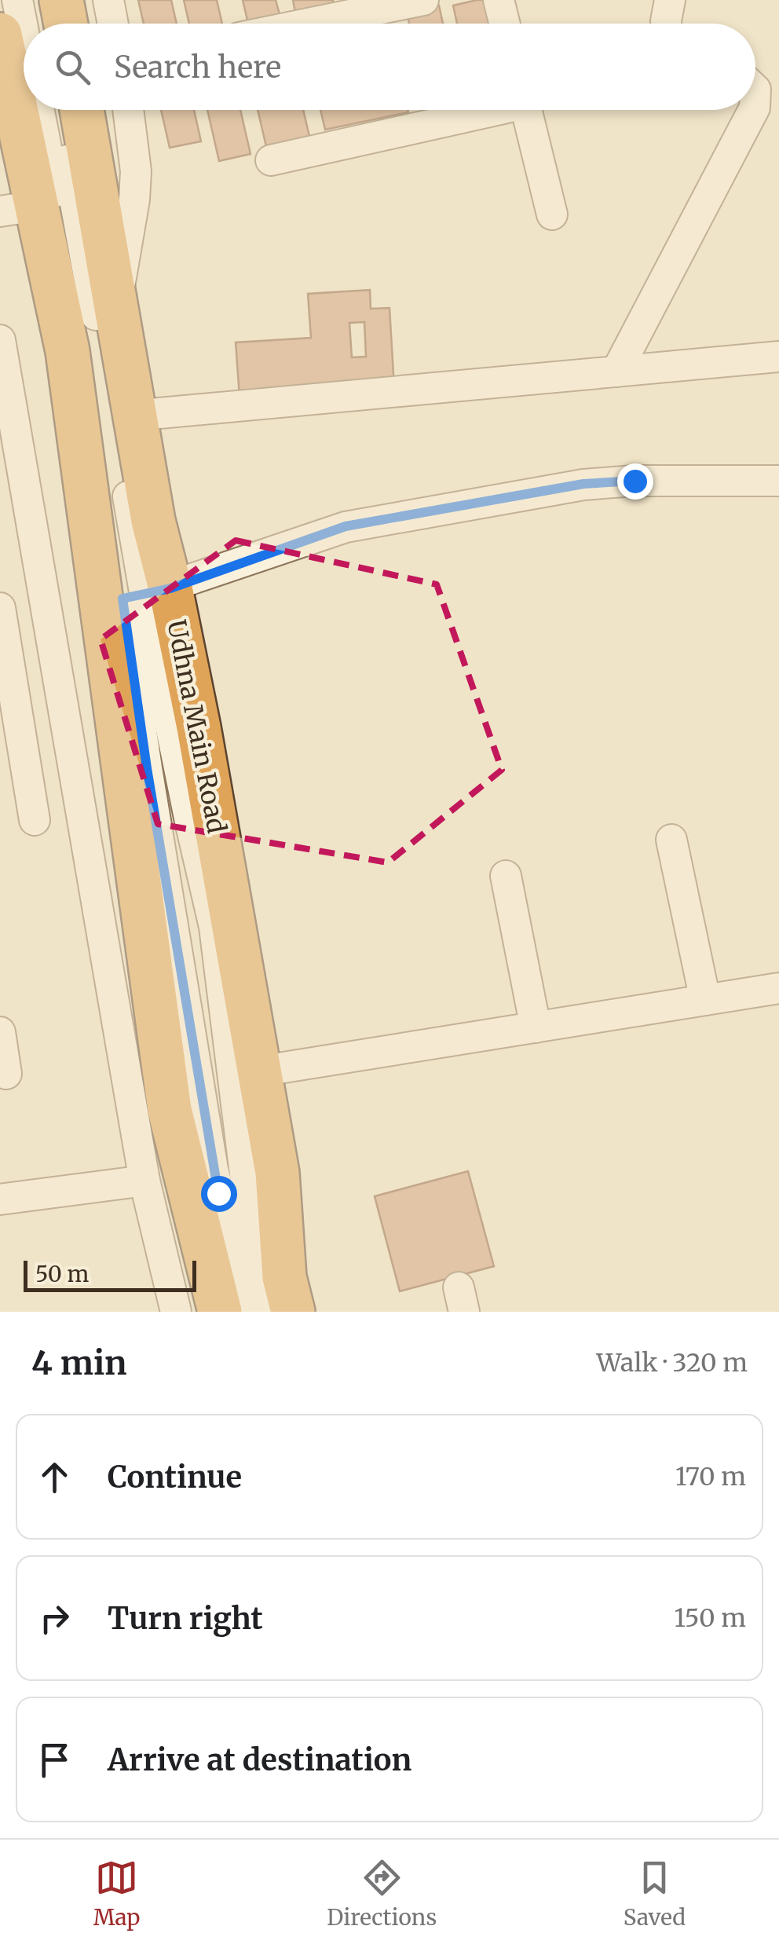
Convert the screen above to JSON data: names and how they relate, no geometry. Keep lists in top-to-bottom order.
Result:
{
  "streets": {
    "highway": ["Udhna Main Road"]
  },
  "scale_bar": "50 m",
  "page": {
    "search": "Search here",
    "scale": "50 m",
    "heading": ["4 min", "Walk · 320 m"],
    "list": [
      ["Continue", "170 m"],
      ["Turn right", "150 m"],
      "Arrive at destination"
    ],
    "nav": ["Map", "Directions", "Saved"]
  }
}
